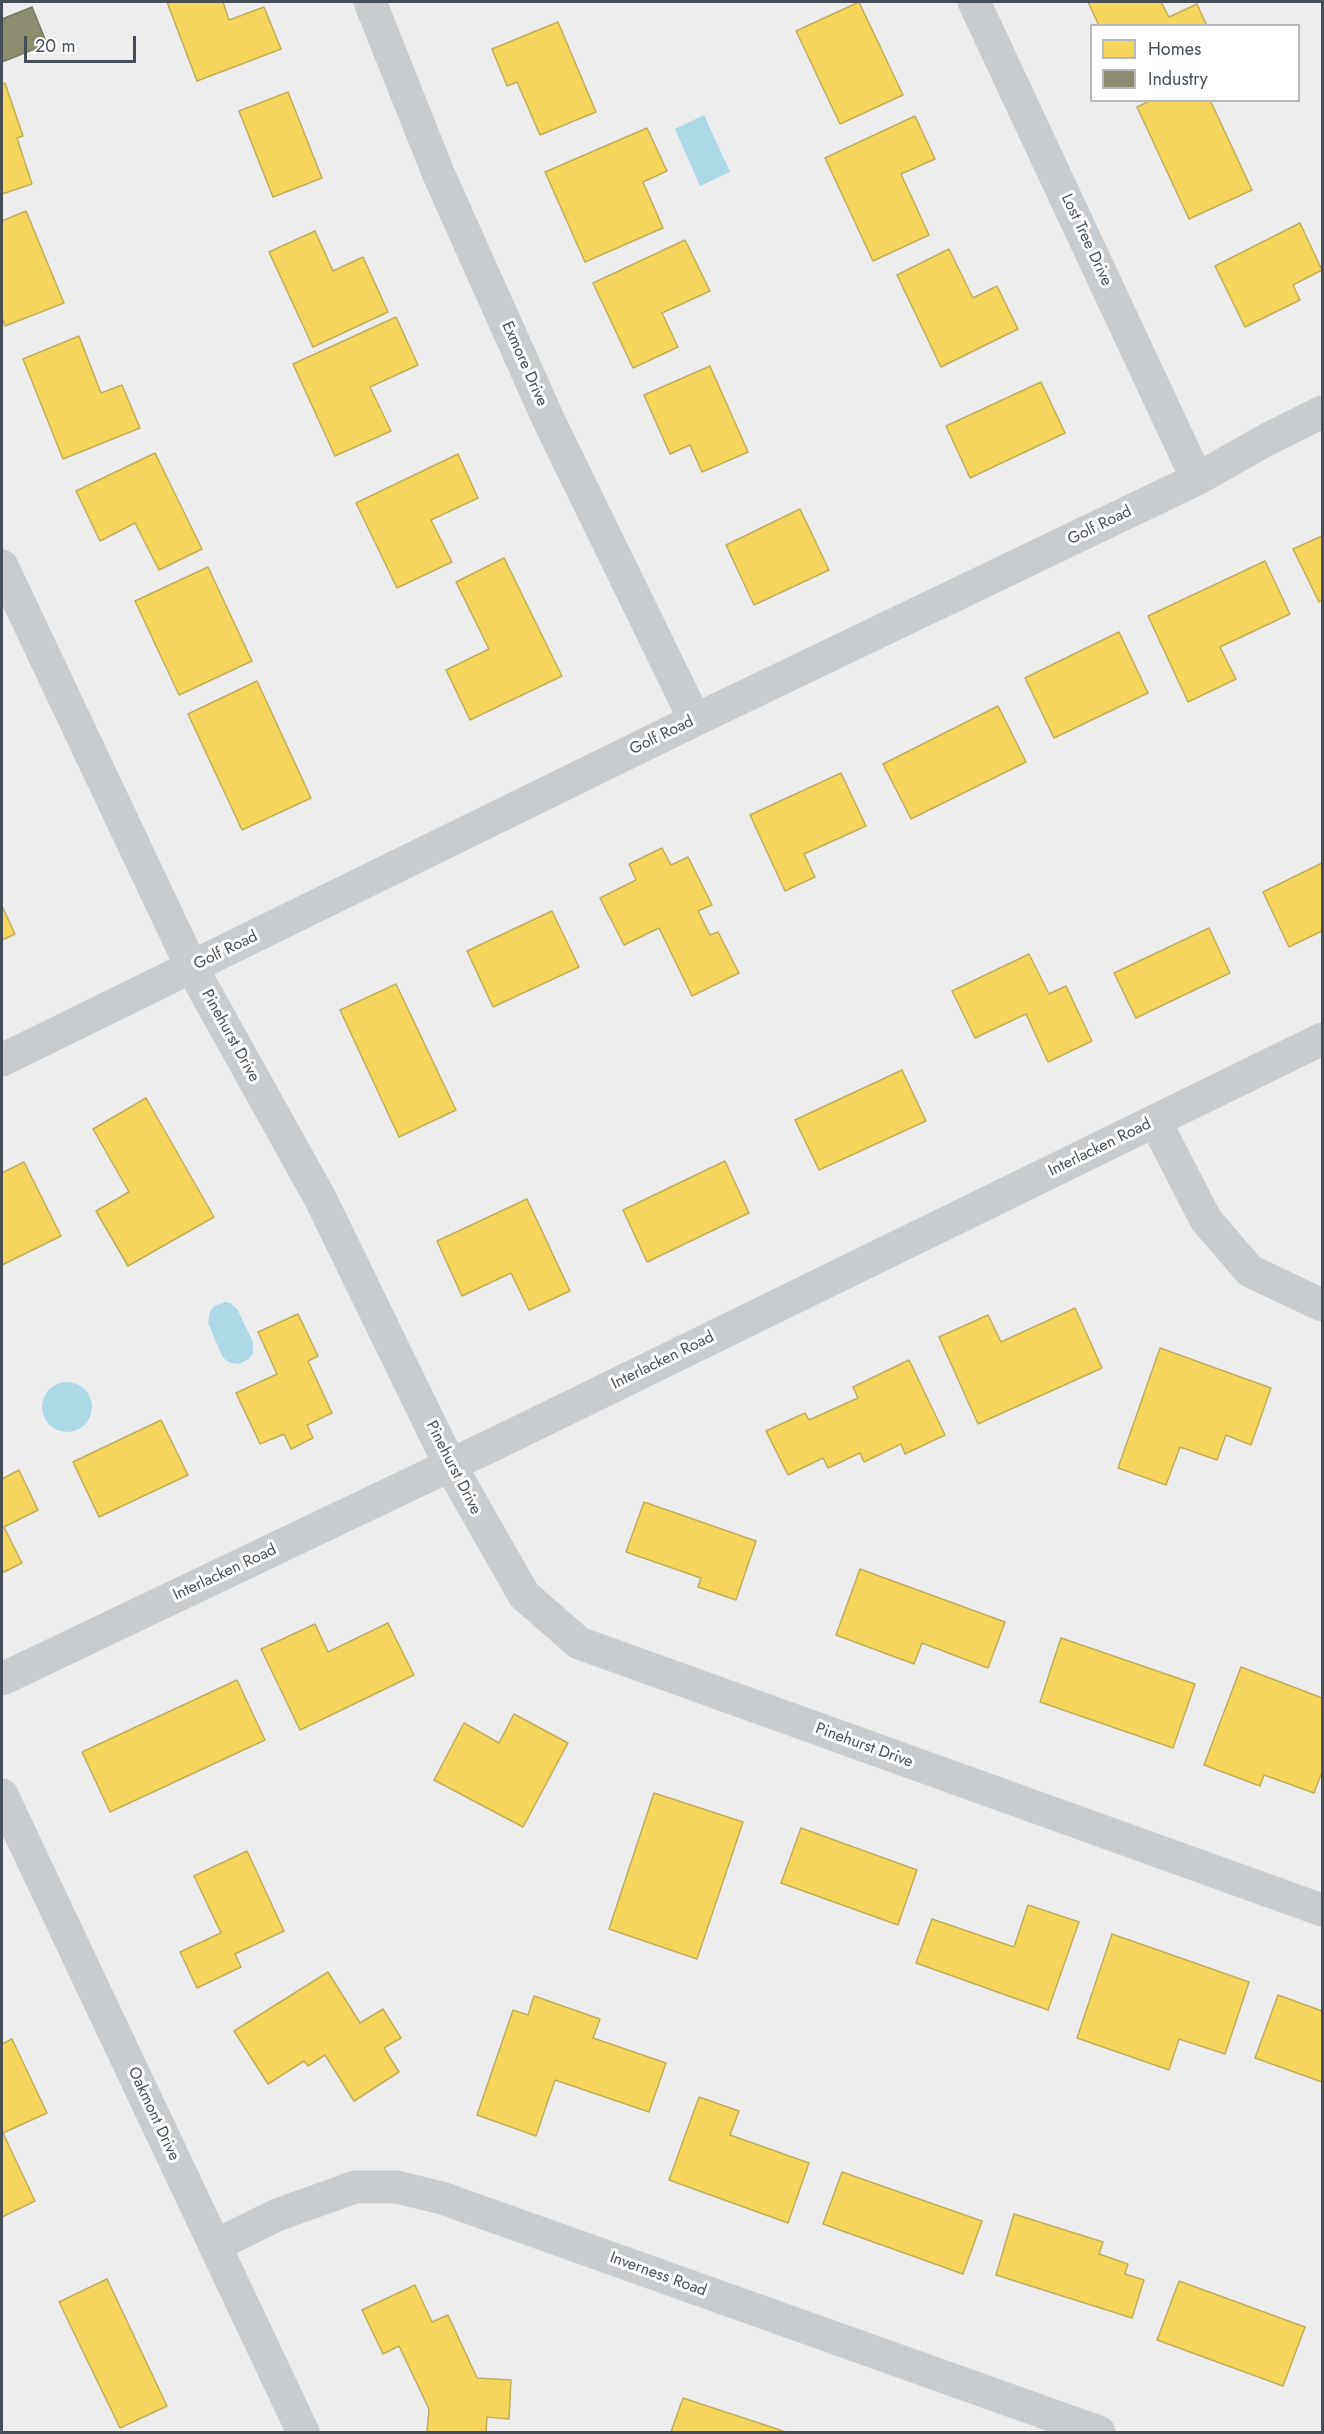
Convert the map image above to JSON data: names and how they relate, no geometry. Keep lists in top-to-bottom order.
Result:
{
  "streets": {
    "street": [
      "Lost Tree Drive",
      "Exmore Drive",
      "Golf Road",
      "Pinehurst Drive",
      "Interlacken Road",
      "Oakmont Drive",
      "Inverness Road"
    ]
  },
  "crossings": [
    ["Lost Tree Drive", "Golf Road"],
    ["Exmore Drive", "Golf Road"],
    ["Golf Road", "Pinehurst Drive"],
    ["Pinehurst Drive", "Interlacken Road"],
    ["Oakmont Drive", "Inverness Road"]
  ],
  "legend": ["Homes", "Industry"],
  "scale_bar": "20 m"
}
